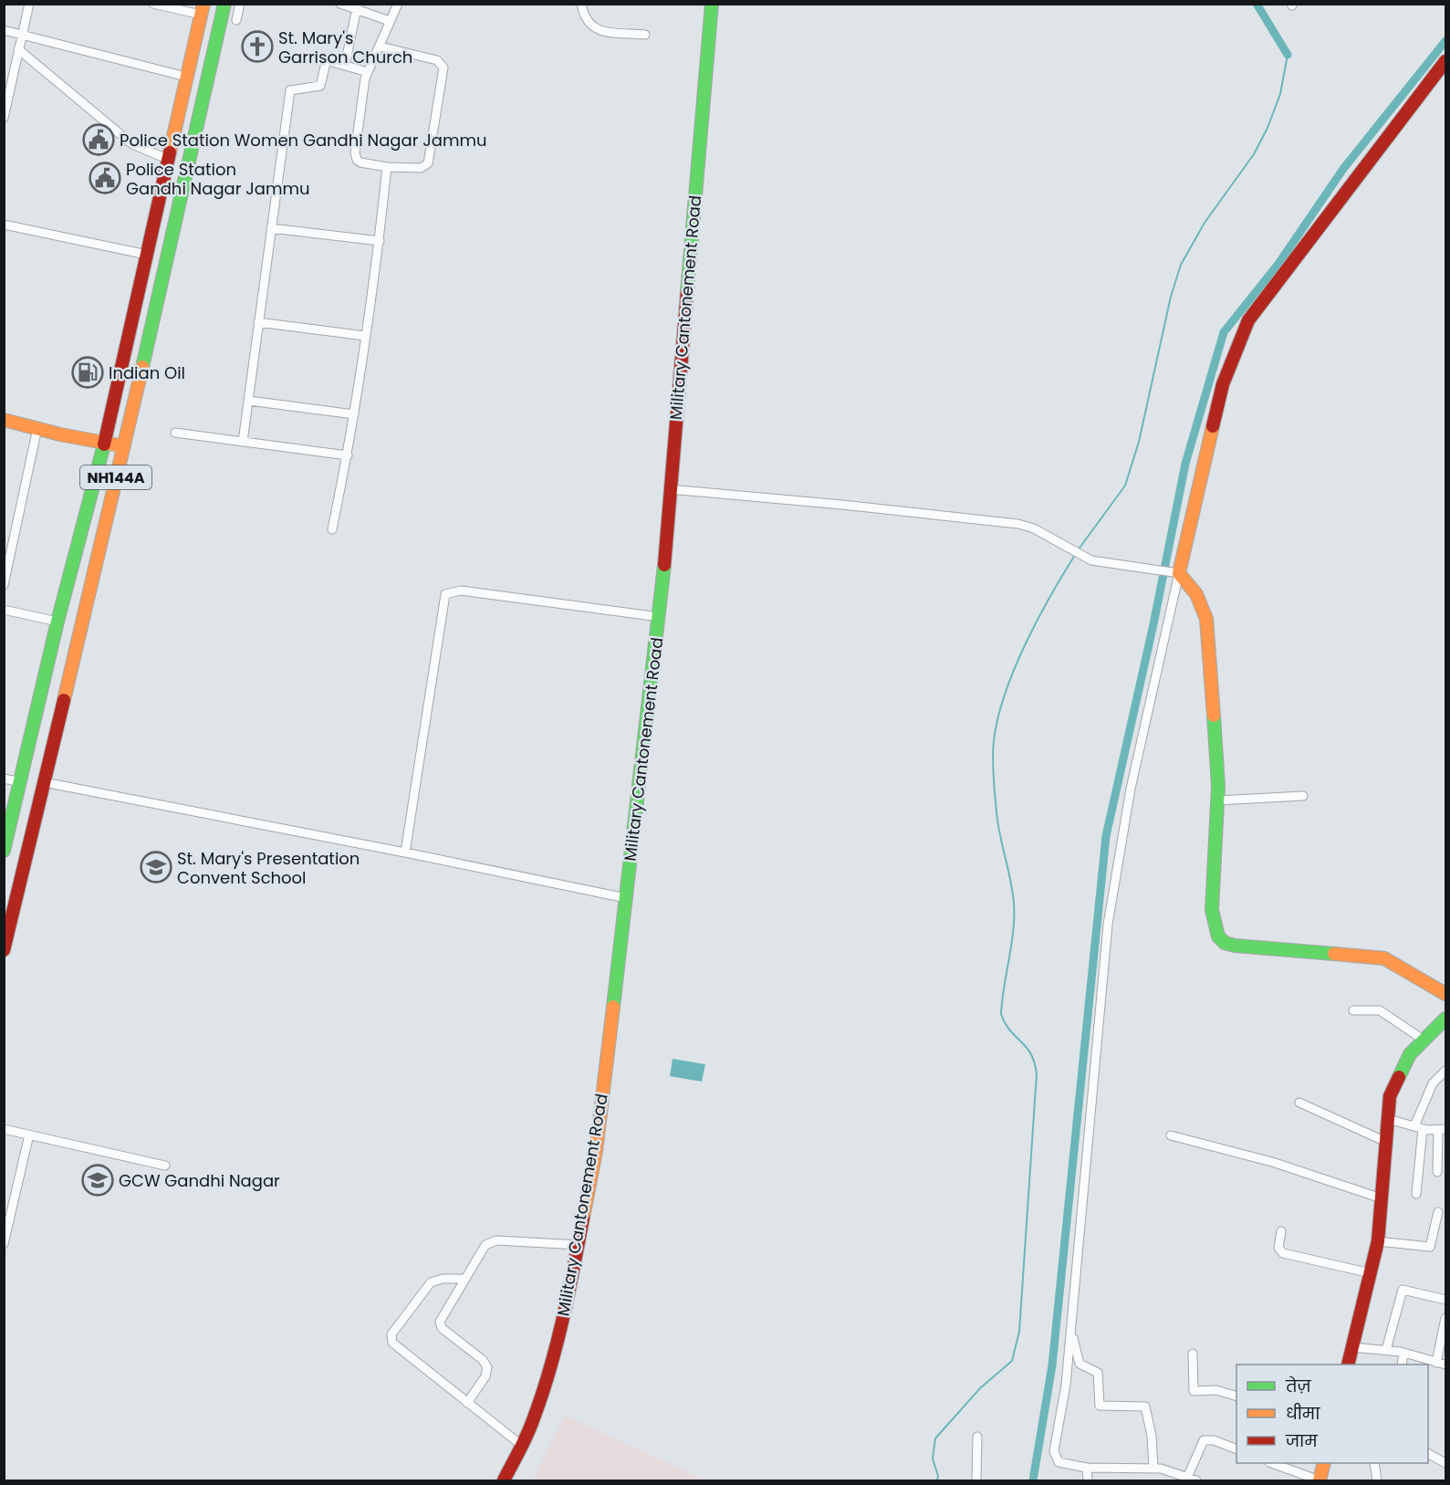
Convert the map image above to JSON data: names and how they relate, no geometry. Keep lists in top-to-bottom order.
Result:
{
  "streets": {
    "main road": ["Military Cantonement Road", "NH144A"]
  },
  "places": {
    "church": ["St. Mary's Garrison Church"],
    "public building": ["Police Station Women Gandhi Nagar Jammu", "Police Station Gandhi Nagar Jammu"],
    "fuel station": ["Indian Oil"],
    "school or university": ["St. Mary's Presentation Convent School", "GCW Gandhi Nagar"]
  },
  "legend": ["तेज़", "धीमा", "जाम"]
}
